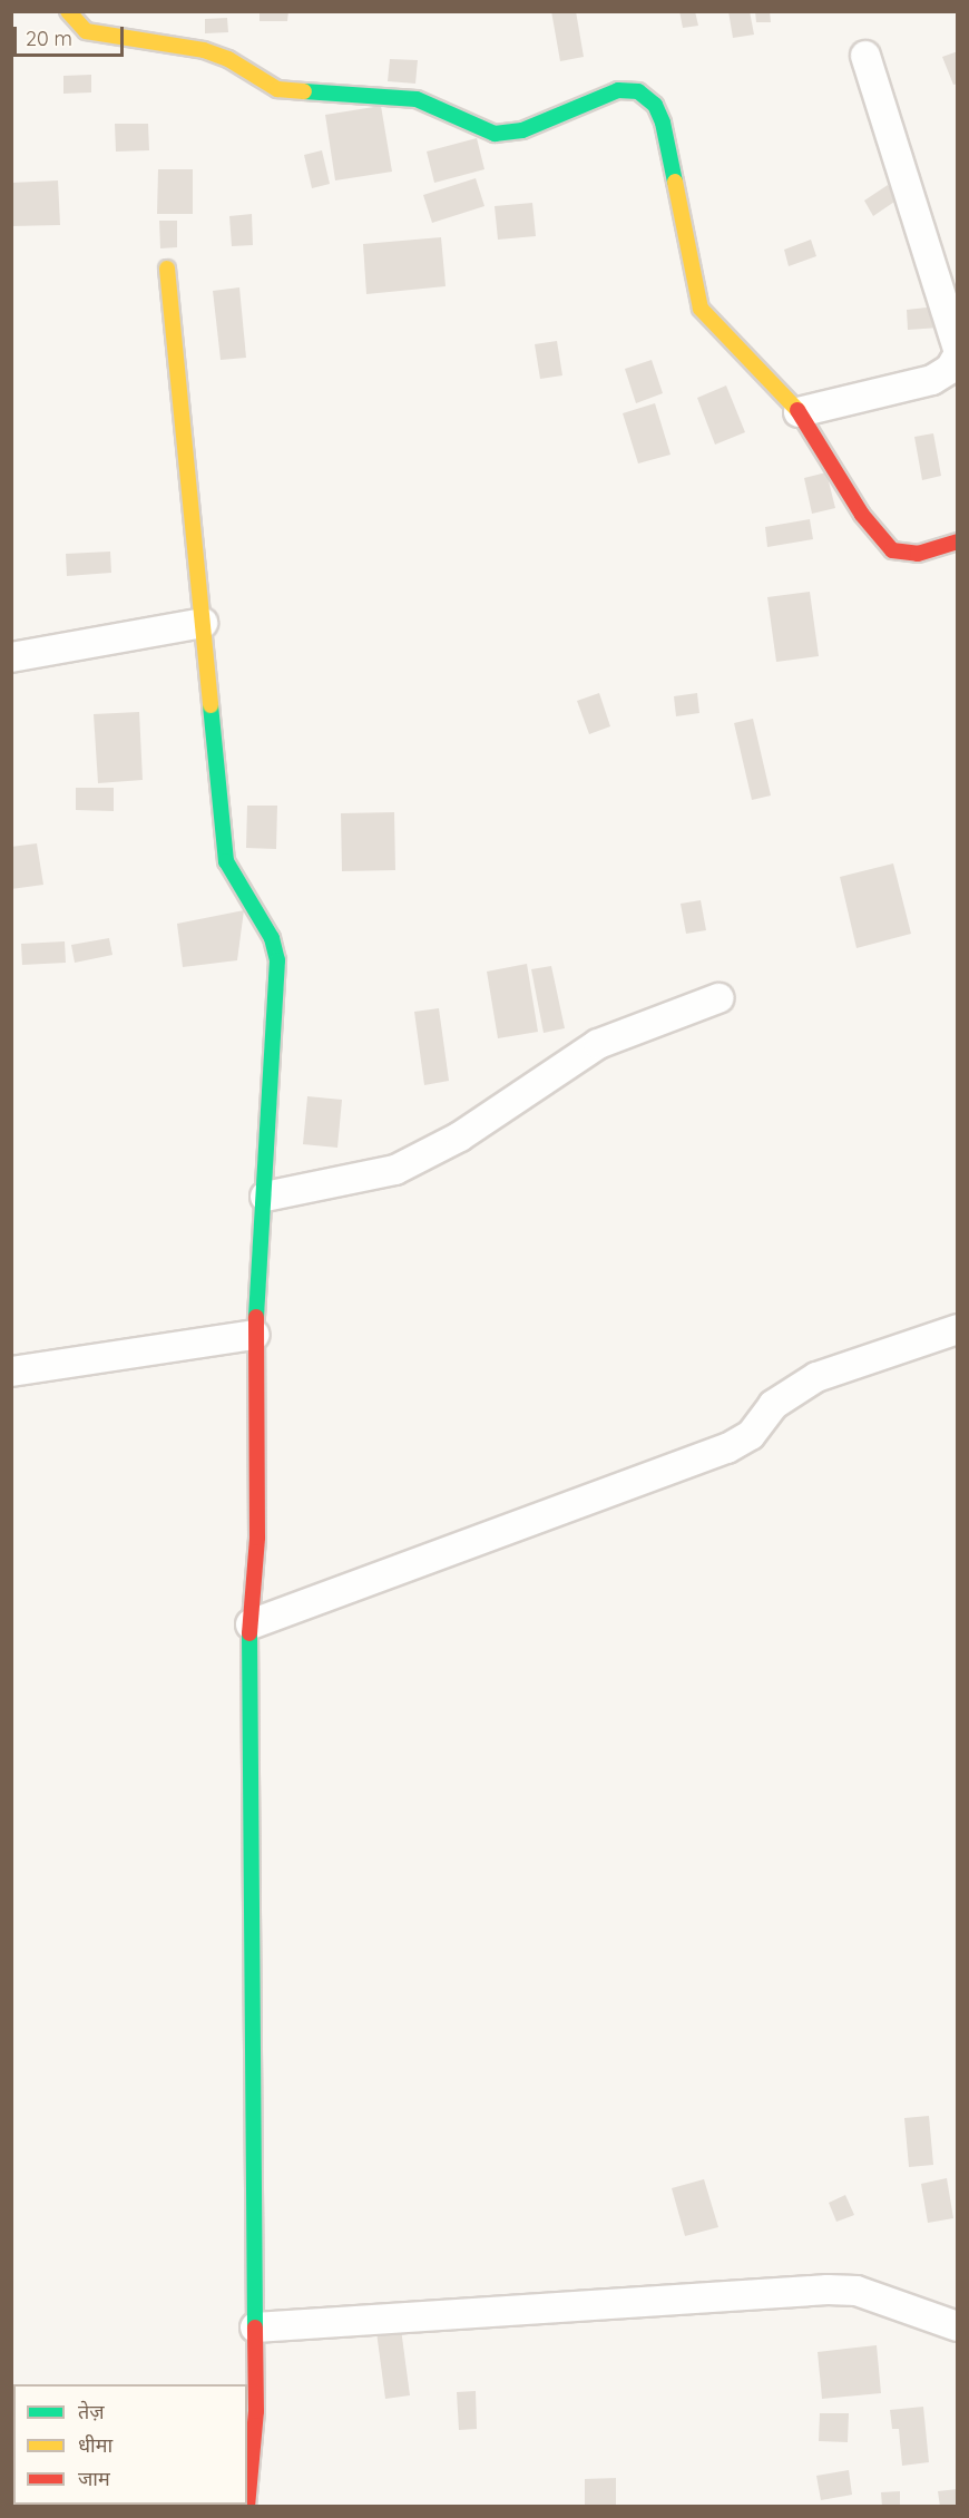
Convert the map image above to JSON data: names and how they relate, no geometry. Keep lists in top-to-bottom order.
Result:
{
  "legend": ["तेज़", "धीमा", "जाम"],
  "scale_bar": "20 m"
}
